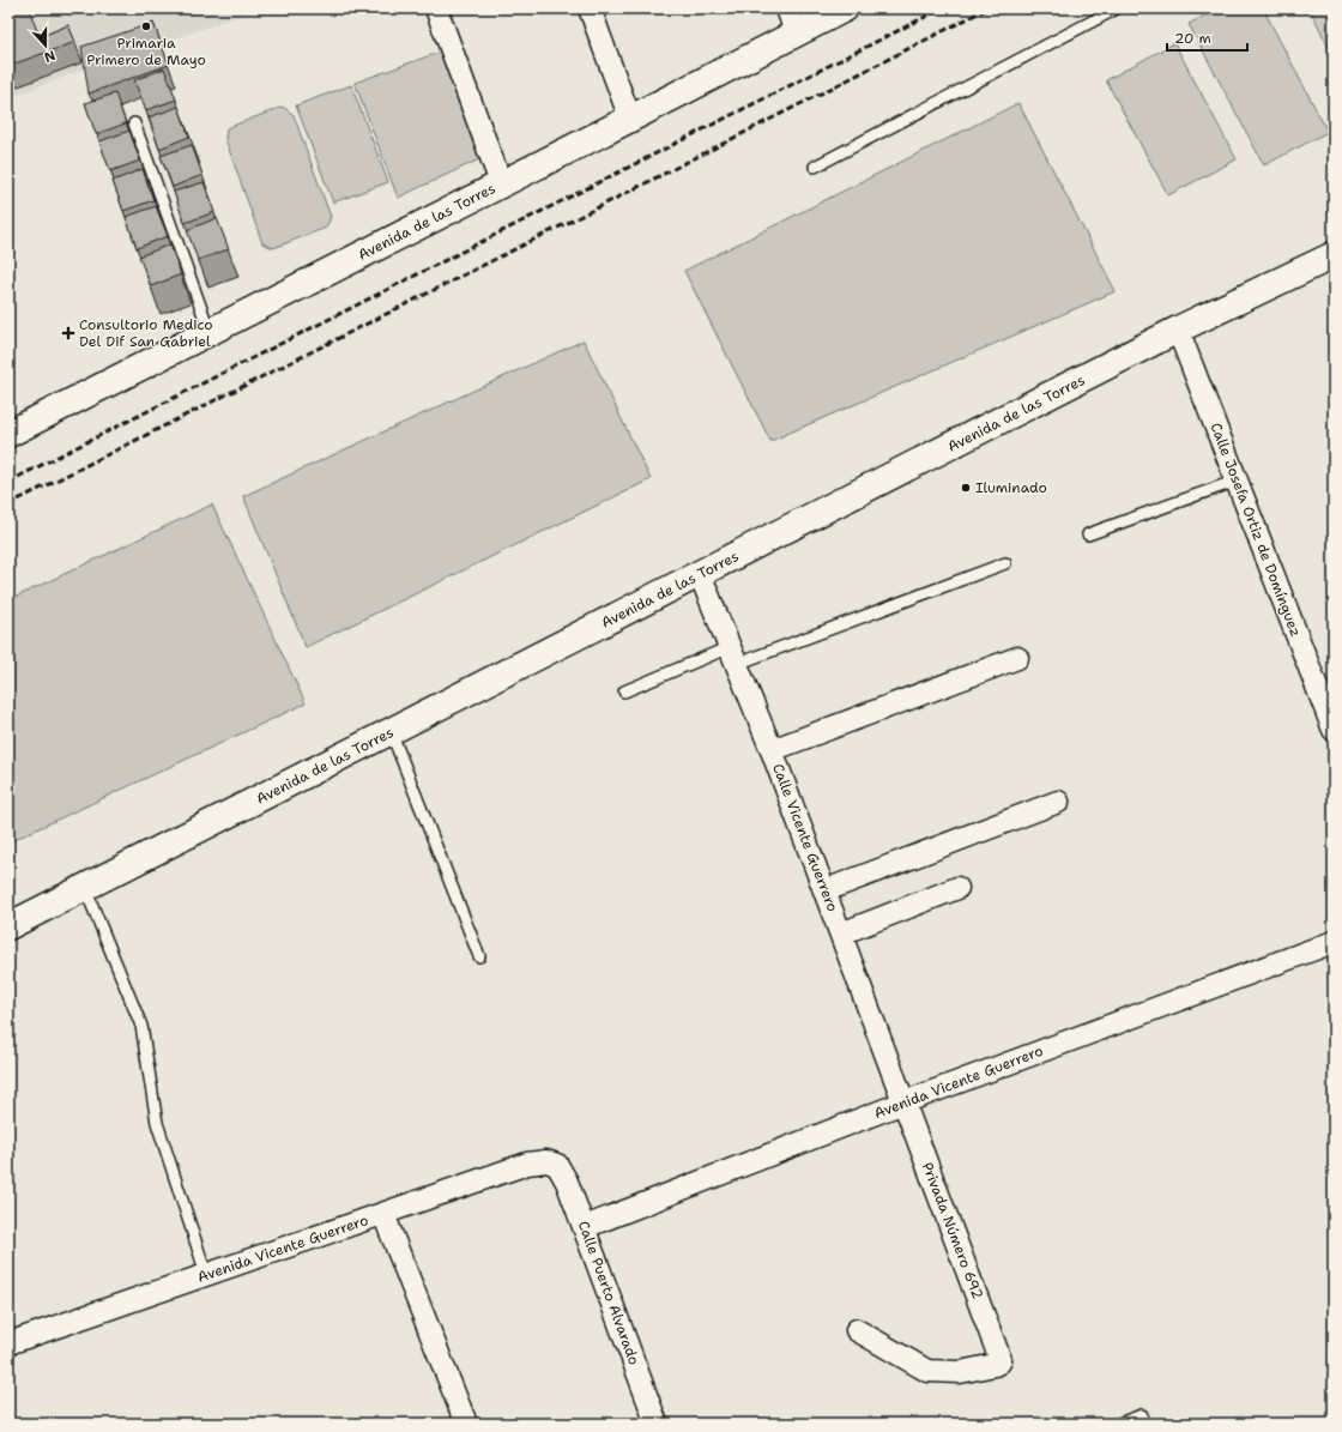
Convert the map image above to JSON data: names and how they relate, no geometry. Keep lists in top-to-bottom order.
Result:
{
  "streets": {
    "main road": ["Avenida de las Torres"],
    "street": [
      "Calle Josefa Ortiz de Domínguez",
      "Calle Vicente Guerrero",
      "Avenida Vicente Guerrero",
      "Privada Número 692",
      "Calle Puerto Alvarado"
    ]
  },
  "crossings": [
    ["Avenida de las Torres", "Calle Josefa Ortiz de Domínguez"],
    ["Avenida de las Torres", "Calle Vicente Guerrero"],
    ["Calle Vicente Guerrero", "Avenida Vicente Guerrero"],
    ["Calle Vicente Guerrero", "Privada Número 692"],
    ["Avenida Vicente Guerrero", "Privada Número 692"],
    ["Avenida Vicente Guerrero", "Calle Puerto Alvarado"]
  ],
  "places": {
    "other": ["Primaria Primero de Mayo", "Iluminado"],
    "health": ["Consultorio Medico Del Dif San Gabriel"]
  },
  "scale_bar": "20 m",
  "north": "bottom"
}
